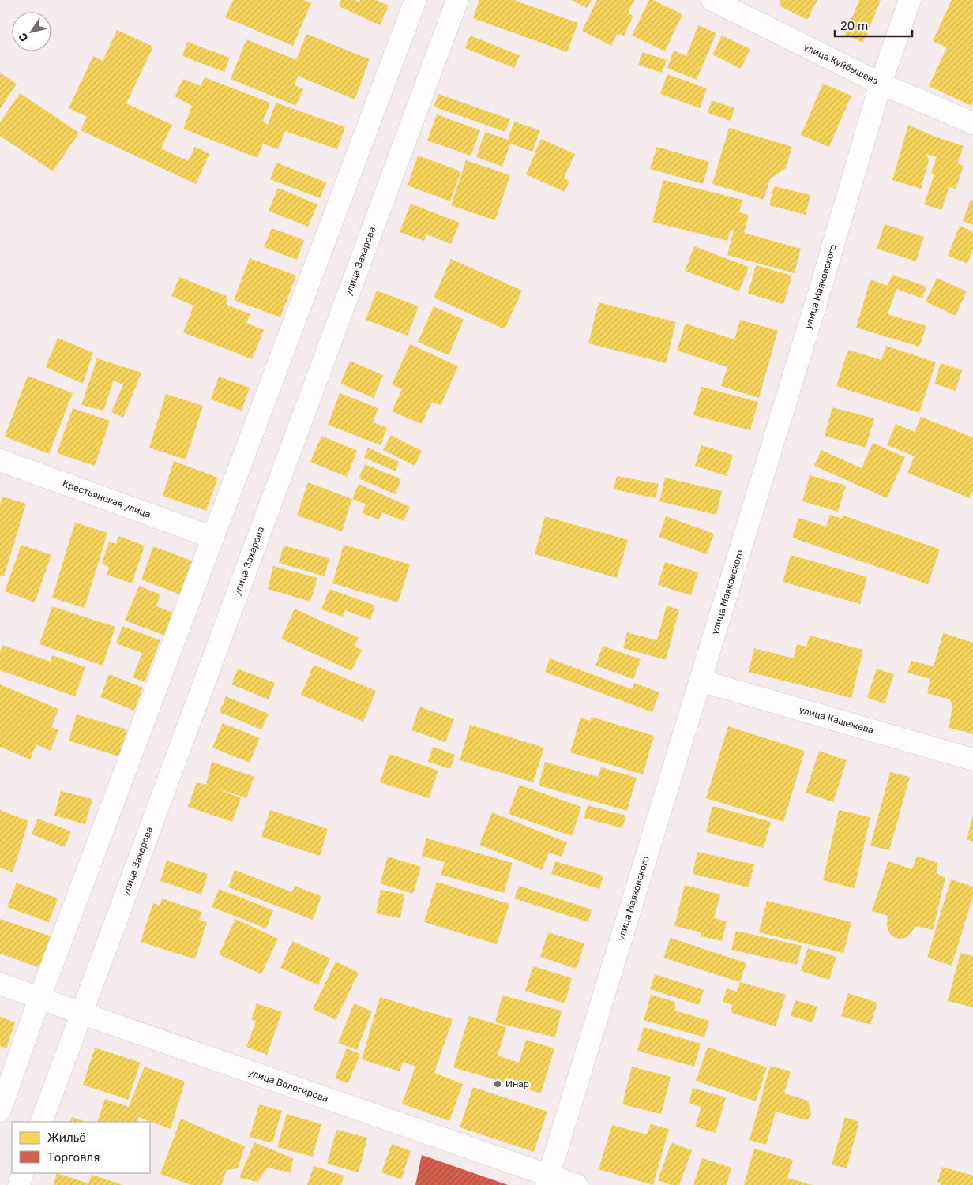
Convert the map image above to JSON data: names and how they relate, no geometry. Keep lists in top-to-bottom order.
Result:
{
  "streets": {
    "street": [
      "улица Куйбышева",
      "улица Захарова",
      "улица Маяковского",
      "Крестьянская улица",
      "улица Кашежева",
      "улица Вологирова"
    ]
  },
  "crossings": [
    ["улица Куйбышева", "улица Маяковского"],
    ["улица Захарова", "улица Вологирова"],
    ["улица Маяковского", "улица Кашежева"],
    ["улица Маяковского", "улица Вологирова"]
  ],
  "places": ["Инар"],
  "legend": ["Жильё", "Торговля"],
  "scale_bar": "20 m",
  "north": "bottom left"
}
